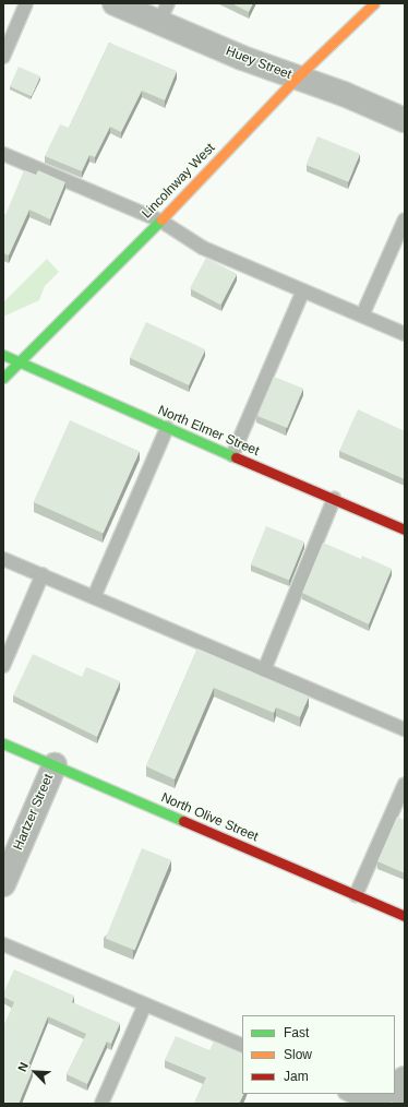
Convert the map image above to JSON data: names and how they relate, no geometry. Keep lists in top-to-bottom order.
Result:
{
  "streets": {
    "street": [
      "Huey Street",
      "Lincolnway West",
      "North Elmer Street",
      "Hartzer Street",
      "North Olive Street"
    ]
  },
  "crossings": [
    ["Huey Street", "Lincolnway West"],
    ["Lincolnway West", "North Elmer Street"],
    ["Hartzer Street", "North Olive Street"]
  ],
  "legend": ["Fast", "Slow", "Jam"],
  "north": "top left"
}
